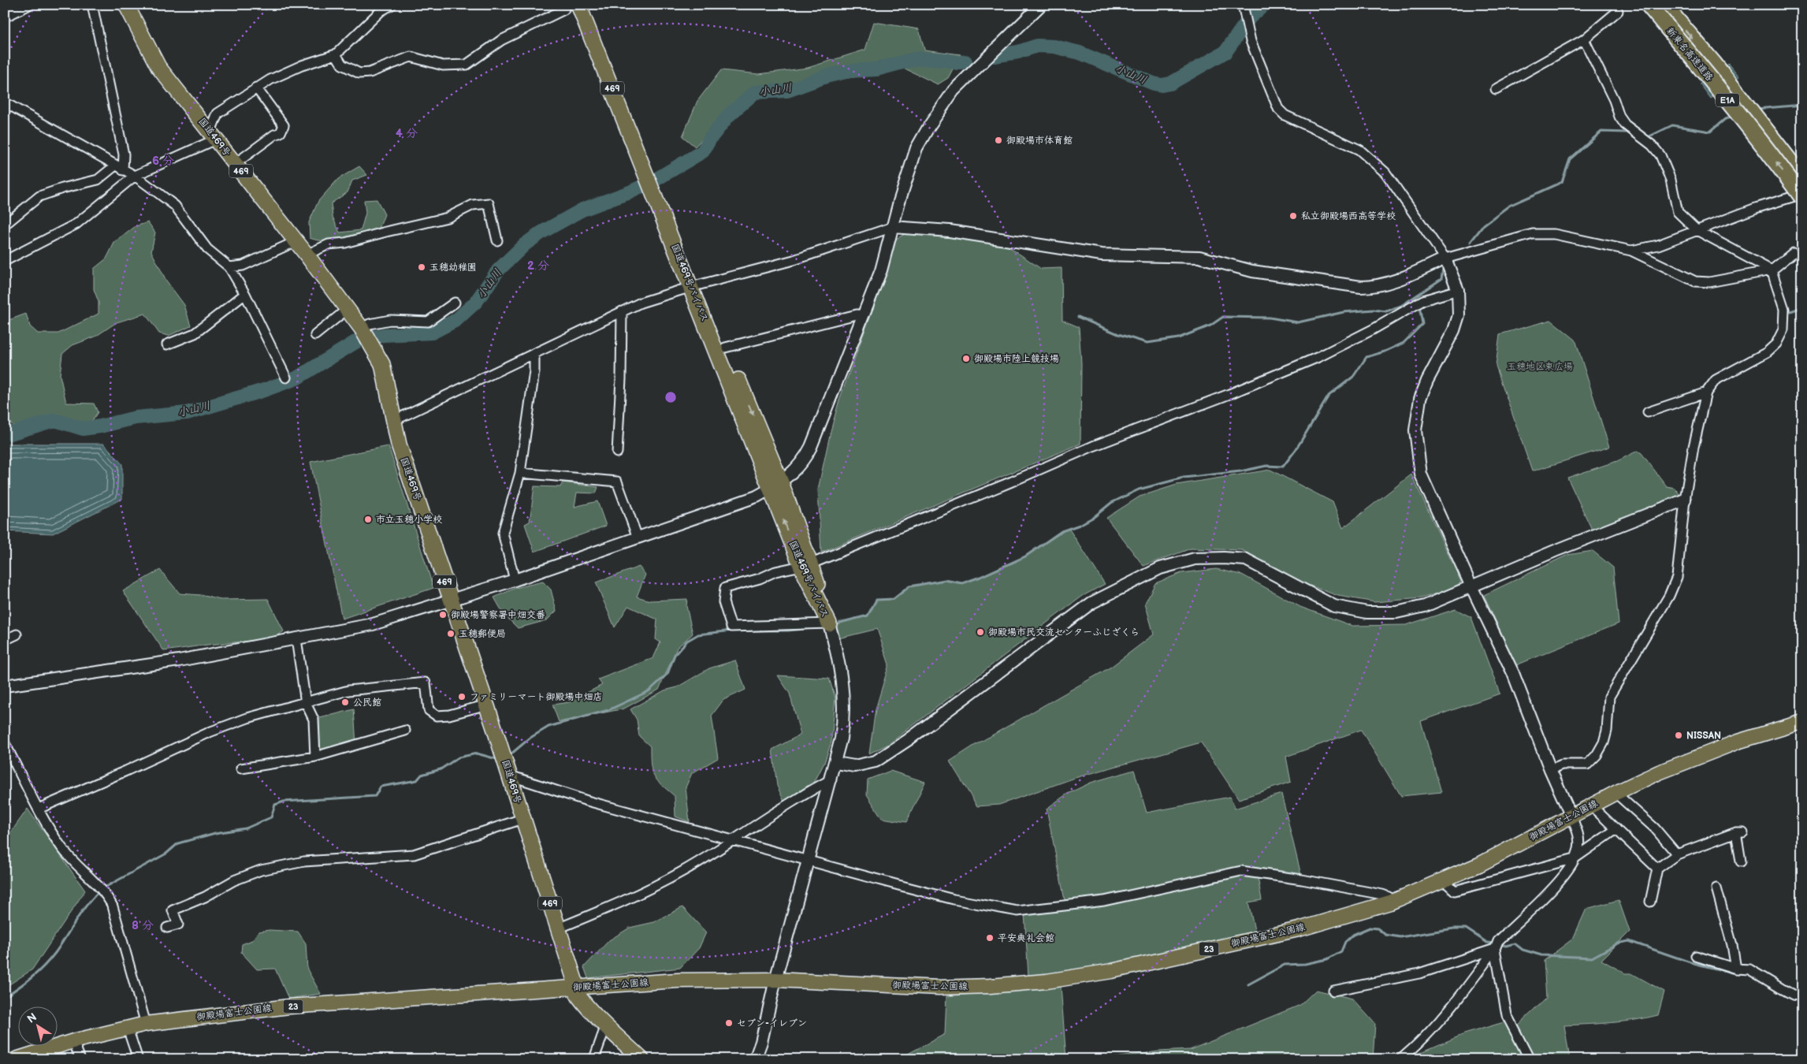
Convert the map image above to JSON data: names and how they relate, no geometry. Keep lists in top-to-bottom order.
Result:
{
  "streets": {
    "highway": [
      "新東名高速道路",
      "469",
      "E1A",
      "国道469号",
      "国道469号バイパス"
    ],
    "main road": ["御殿場富士公園線", "23"]
  },
  "crossings": [
    ["国道469号", "御殿場富士公園線"]
  ],
  "water": ["小山川"],
  "parks": ["玉穂地区東広場"],
  "places": [
    "御殿場市体育館",
    "私立御殿場西高等学校",
    "玉穂幼稚園",
    "御殿場市陸上競技場",
    "市立玉穂小学校",
    "御殿場警察署中畑交番",
    "御殿場市民交流センターふじざくら",
    "玉穂郵便局",
    "ファミリーマート御殿場中畑店",
    "公民館",
    "NISSAN",
    "平安典礼会館",
    "セブン-イレブン"
  ],
  "north": "top left",
  "rings": [
    "4 分",
    "6 分",
    "2 分",
    "8 分"
  ]
}
